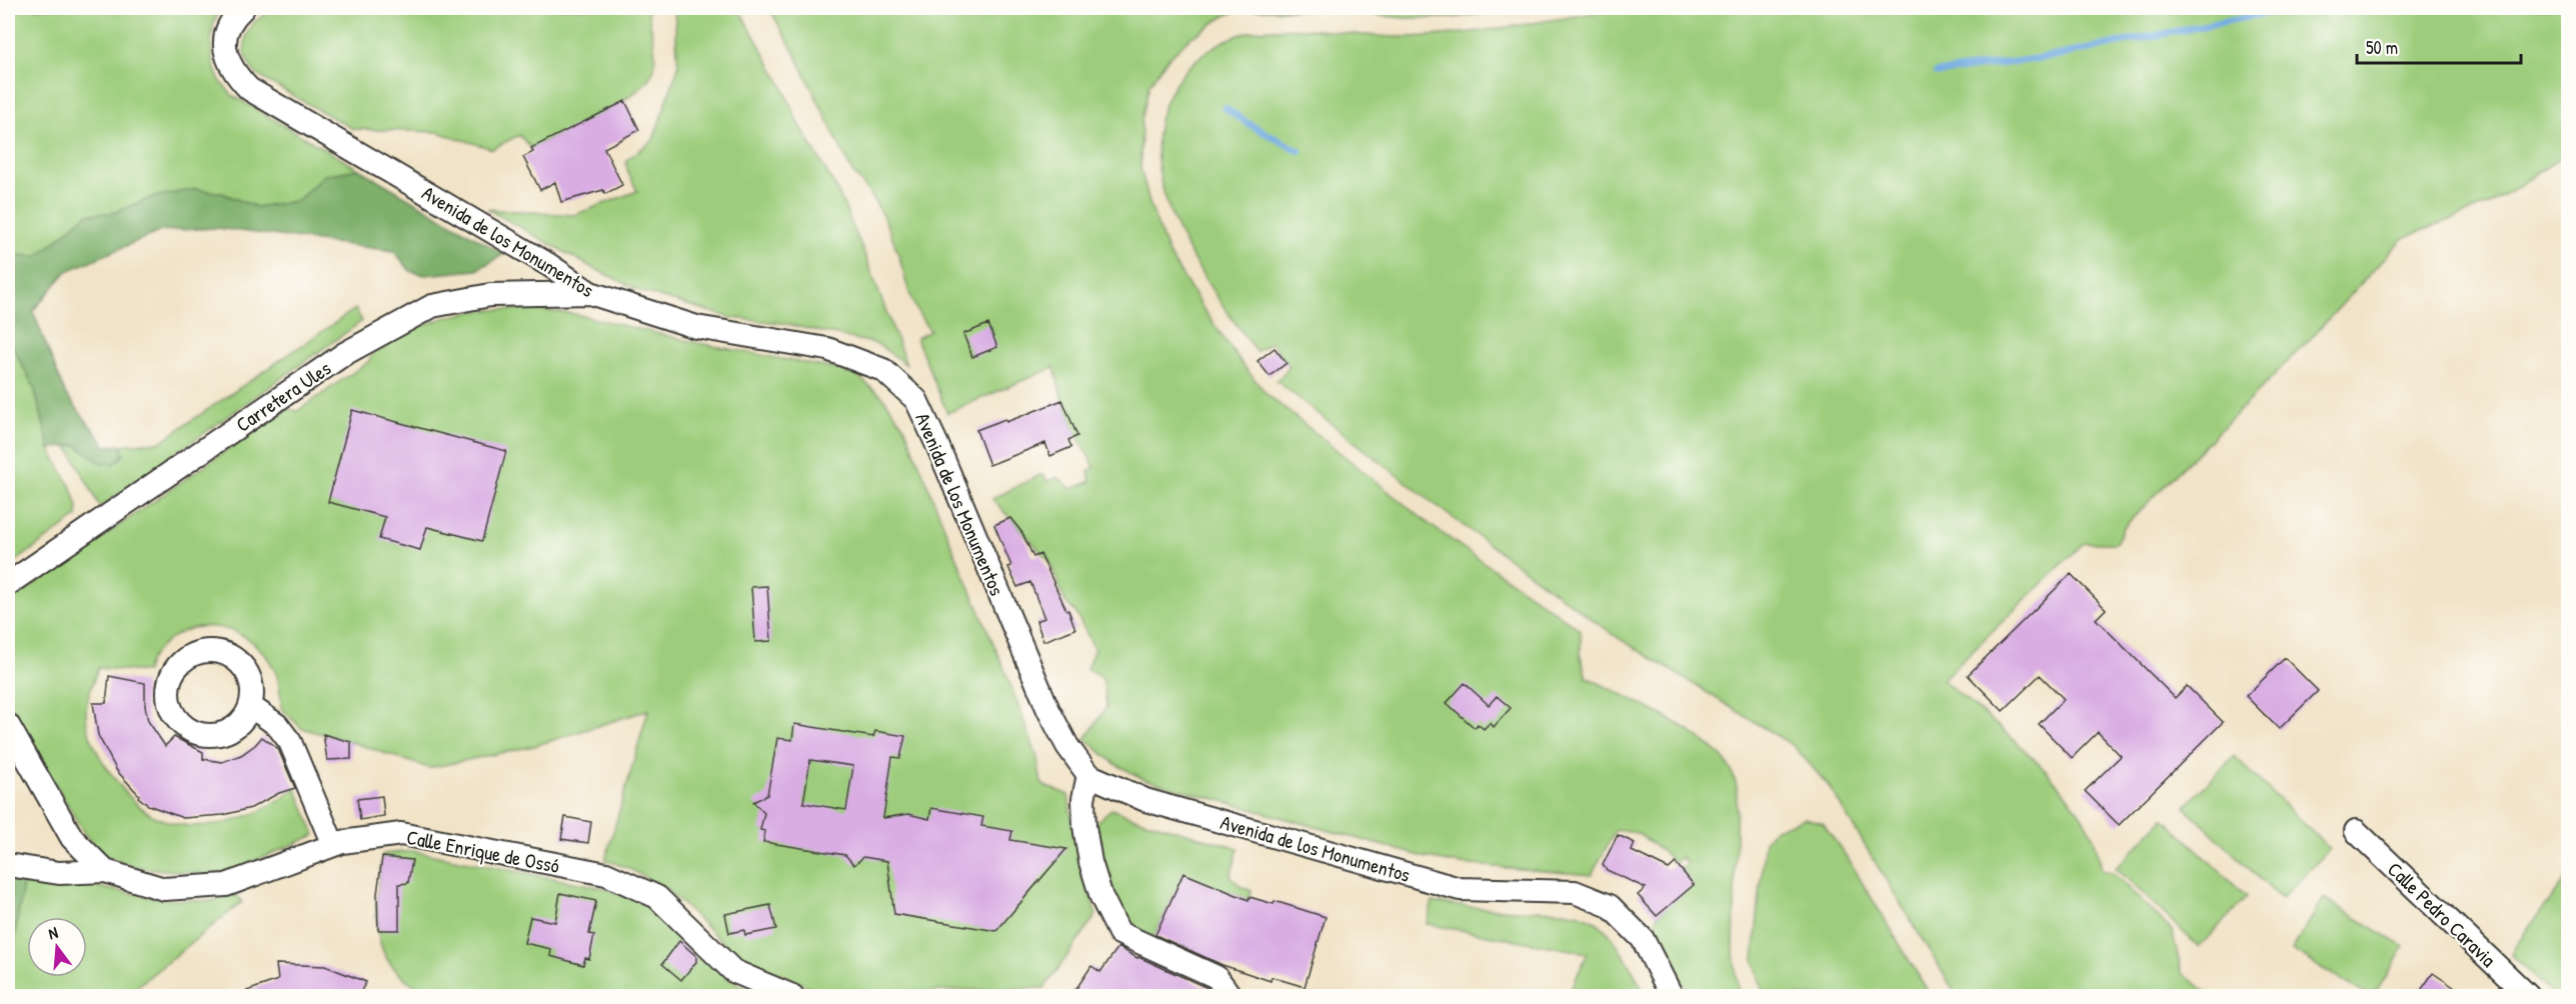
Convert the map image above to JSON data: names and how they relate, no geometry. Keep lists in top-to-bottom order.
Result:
{
  "streets": {
    "street": [
      "Avenida de los Monumentos",
      "Carretera Ules",
      "Calle Enrique de Ossó",
      "Calle Pedro Caravia"
    ]
  },
  "crossings": [
    ["Avenida de los Monumentos", "Carretera Ules"]
  ],
  "scale_bar": "50 m",
  "north": "top"
}
